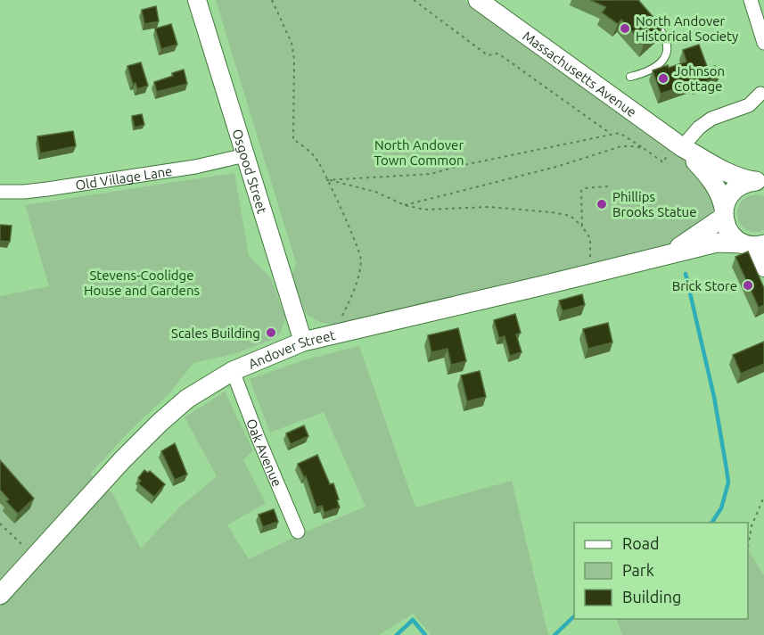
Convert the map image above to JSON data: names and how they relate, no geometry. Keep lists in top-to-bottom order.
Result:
{
  "streets": {
    "main road": ["Massachusetts Avenue", "Andover Street"],
    "street": ["Osgood Street", "Old Village Lane", "Oak Avenue"]
  },
  "crossings": [
    ["Massachusetts Avenue", "Andover Street"],
    ["Osgood Street", "Old Village Lane"],
    ["Osgood Street", "Andover Street"],
    ["Andover Street", "Oak Avenue"]
  ],
  "parks": ["North Andover Town Common", "Stevens-Coolidge House and Gardens"],
  "places": [
    "North Andover Historical Society",
    "Johnson Cottage",
    "Phillips Brooks Statue",
    "Brick Store",
    "Scales Building"
  ],
  "legend": ["Road", "Park", "Building"]
}
